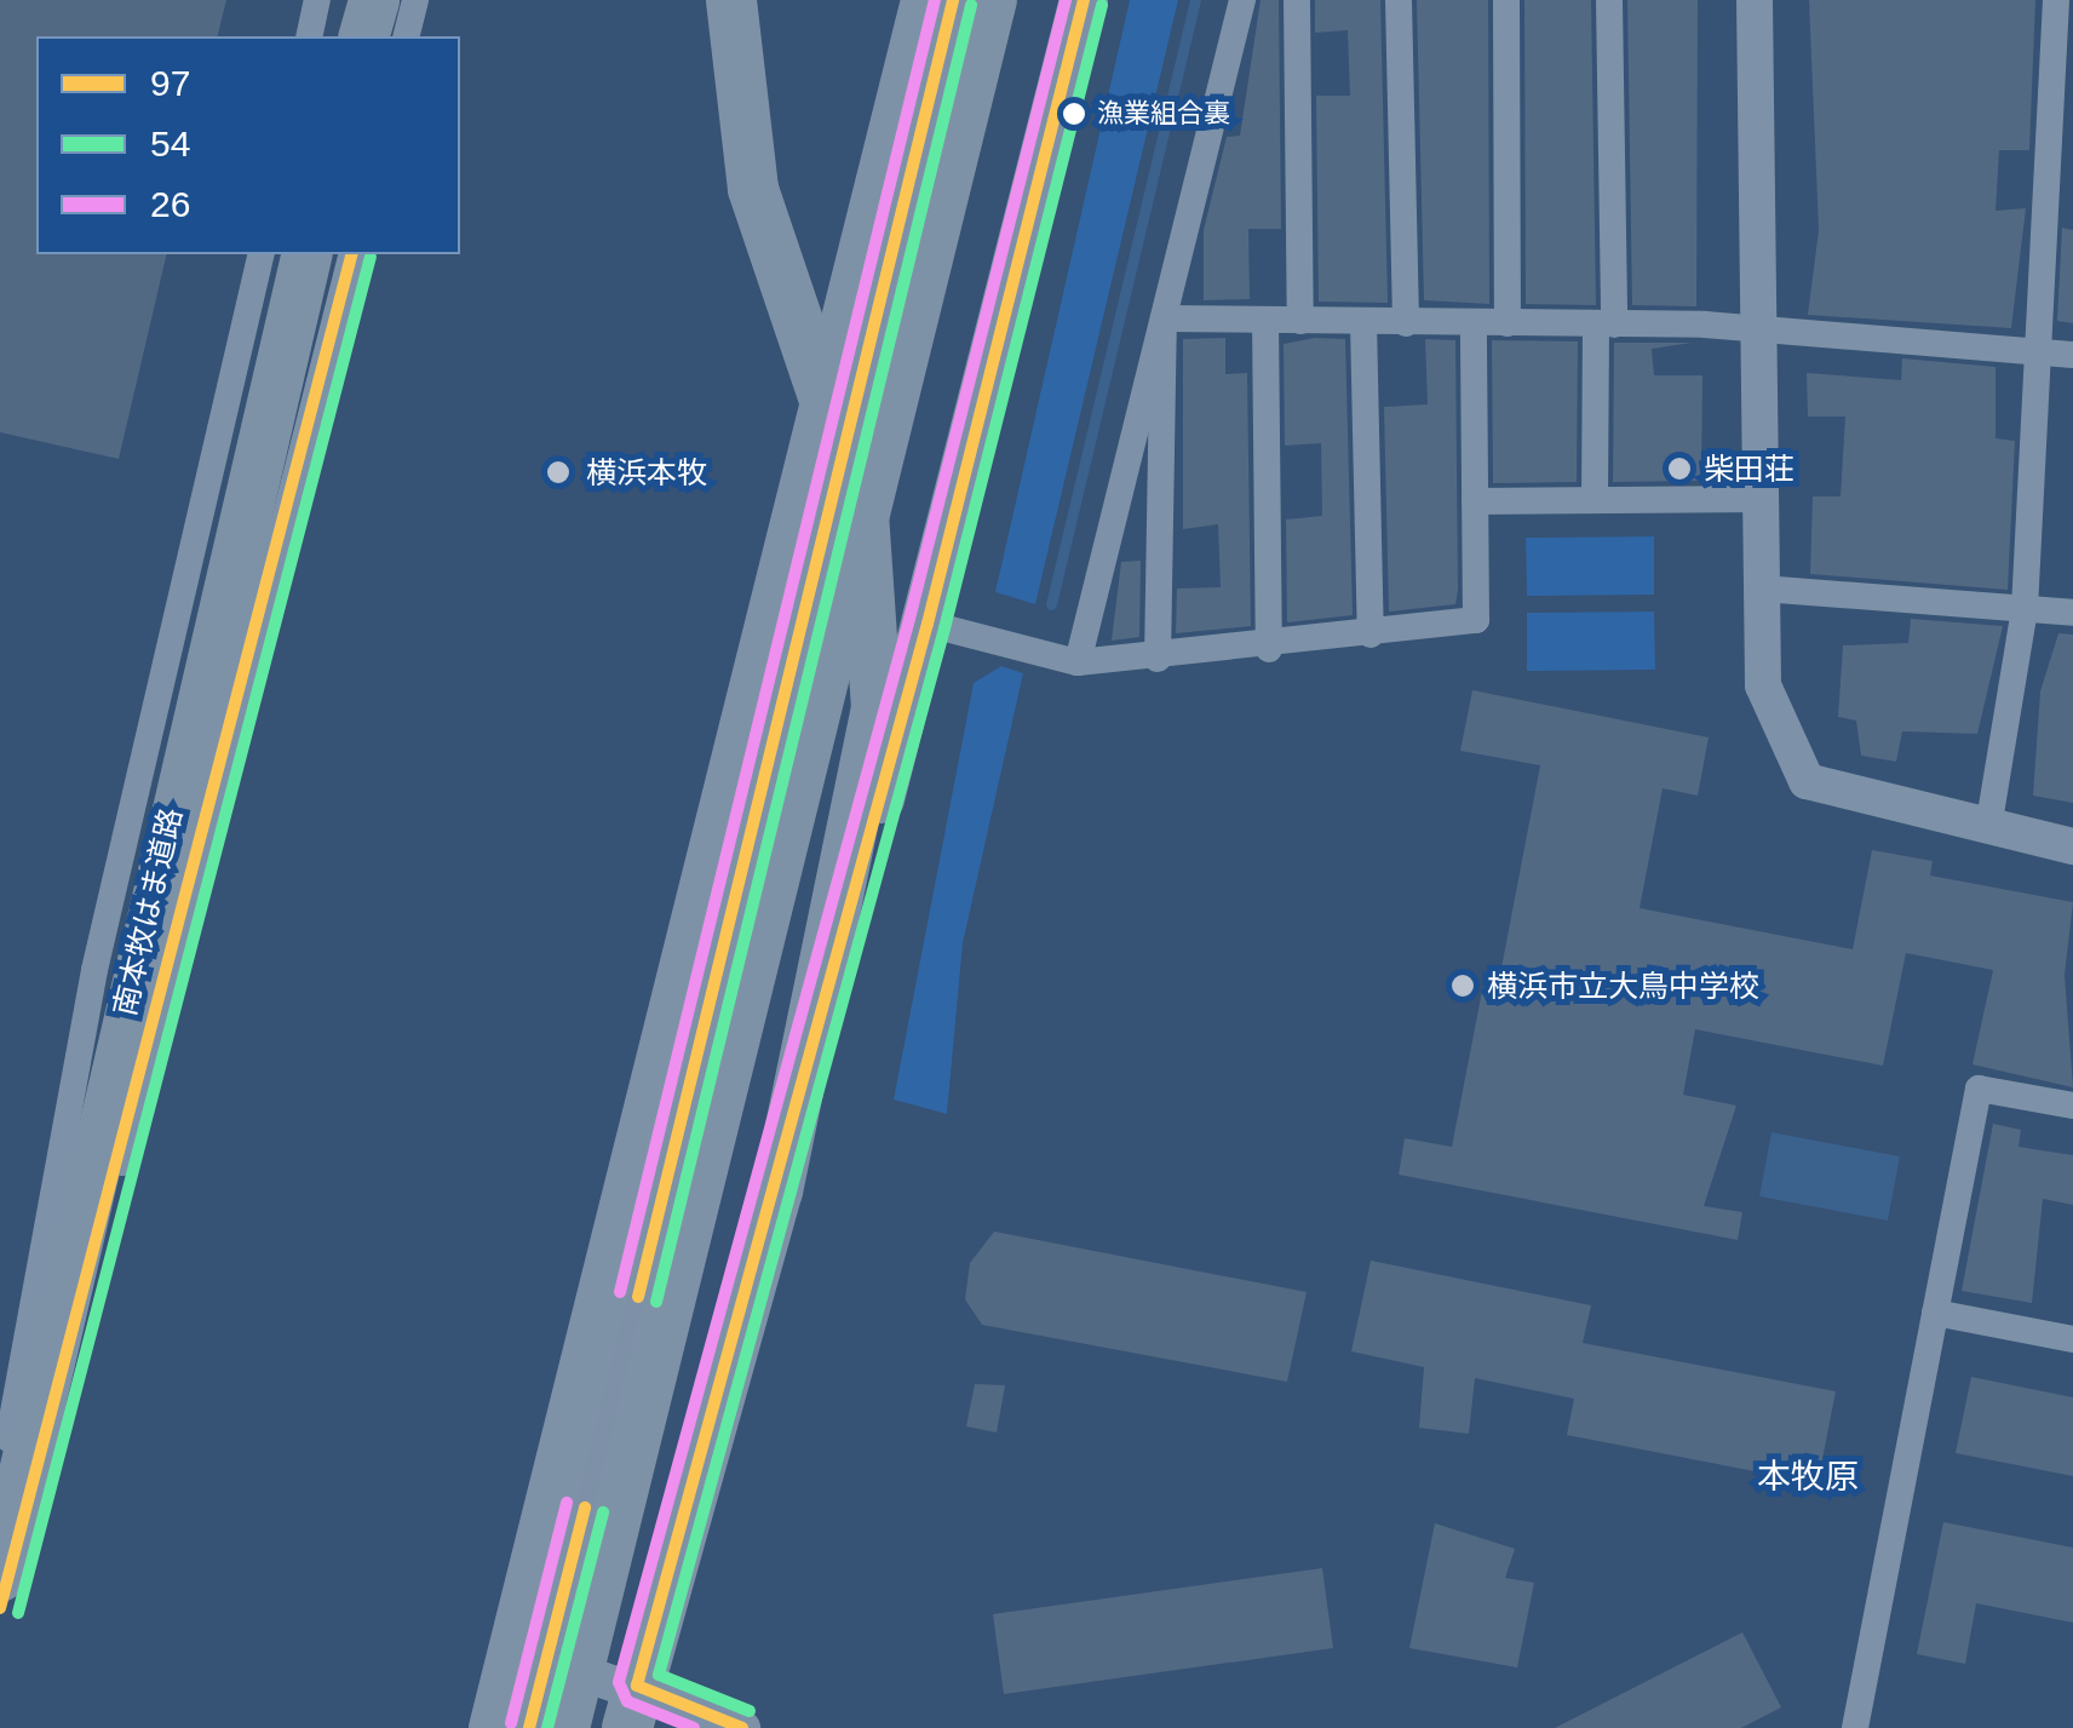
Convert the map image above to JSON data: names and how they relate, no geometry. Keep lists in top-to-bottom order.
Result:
{
  "streets": {
    "highway": ["南本牧はま道路"]
  },
  "districts": ["本牧原"],
  "places": [
    "漁業組合裏",
    "柴田荘",
    "横浜本牧",
    "横浜市立大鳥中学校"
  ],
  "lines": ["transit line 97", "transit line 26", "transit line 54"],
  "legend": ["97", "54", "26"]
}
